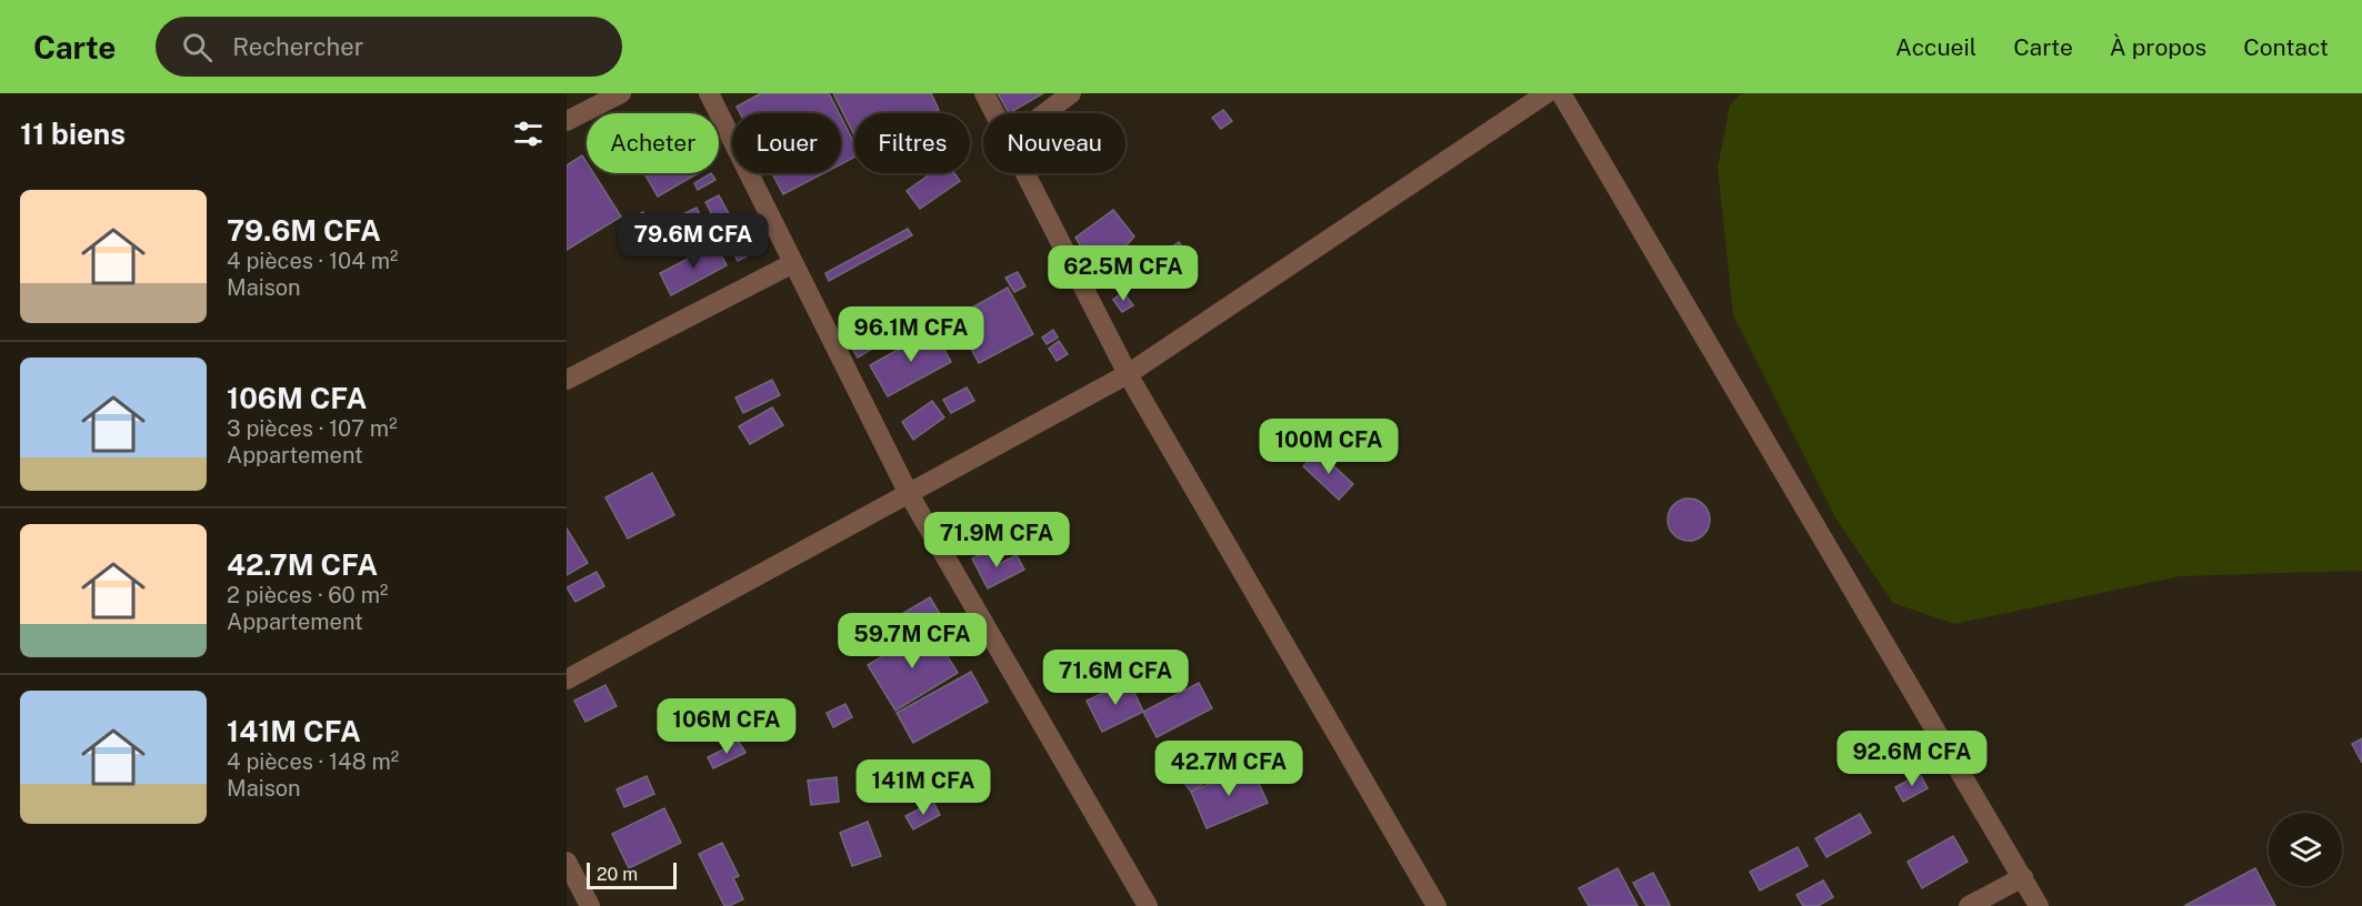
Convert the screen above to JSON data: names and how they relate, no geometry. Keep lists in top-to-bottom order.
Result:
{
  "scale_bar": "20 m",
  "page": {
    "header": "Carte",
    "search": "Rechercher",
    "nav": [
      "Accueil",
      "Carte",
      "À propos",
      "Contact"
    ],
    "heading": "11 biens",
    "chip": [
      "Acheter",
      "Louer",
      "Filtres",
      "Nouveau"
    ],
    "list": [
      {
        "name": "79.6M CFA",
        "note": "4 pièces · 104 m² · Maison"
      },
      {
        "name": "106M CFA",
        "note": "3 pièces · 107 m² · Appartement"
      },
      {
        "name": "42.7M CFA",
        "note": "2 pièces · 60 m² · Appartement"
      },
      {
        "name": "141M CFA",
        "note": "4 pièces · 148 m² · Maison"
      }
    ],
    "price": [
      "79.6M CFA",
      "62.5M CFA",
      "96.1M CFA",
      "100M CFA",
      "71.9M CFA",
      "59.7M CFA",
      "71.6M CFA",
      "106M CFA",
      "92.6M CFA",
      "42.7M CFA",
      "141M CFA"
    ],
    "scale": "20 m"
  }
}
